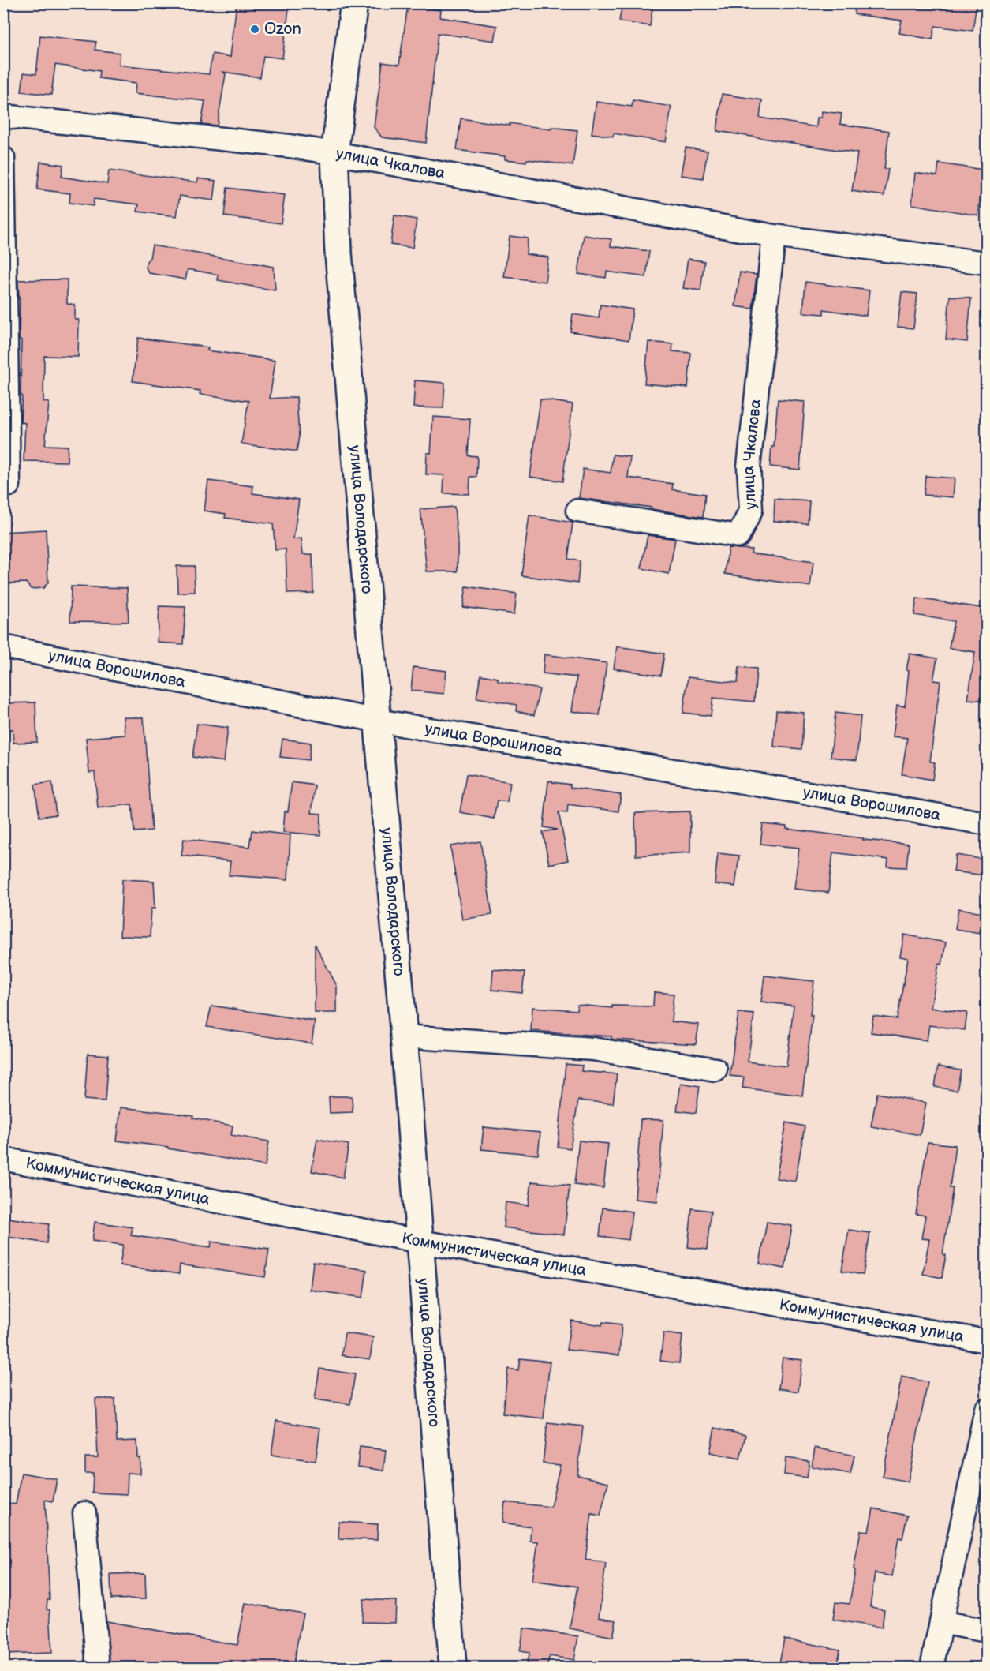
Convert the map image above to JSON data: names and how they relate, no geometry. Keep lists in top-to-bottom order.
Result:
{
  "streets": {
    "main road": ["улица Володарского"],
    "street": ["улица Чкалова", "улица Ворошилова", "Коммунистическая улица"]
  },
  "crossings": [
    ["улица Чкалова", "улица Володарского"],
    ["улица Володарского", "улица Ворошилова"],
    ["улица Володарского", "Коммунистическая улица"]
  ],
  "places": ["Ozon"]
}
